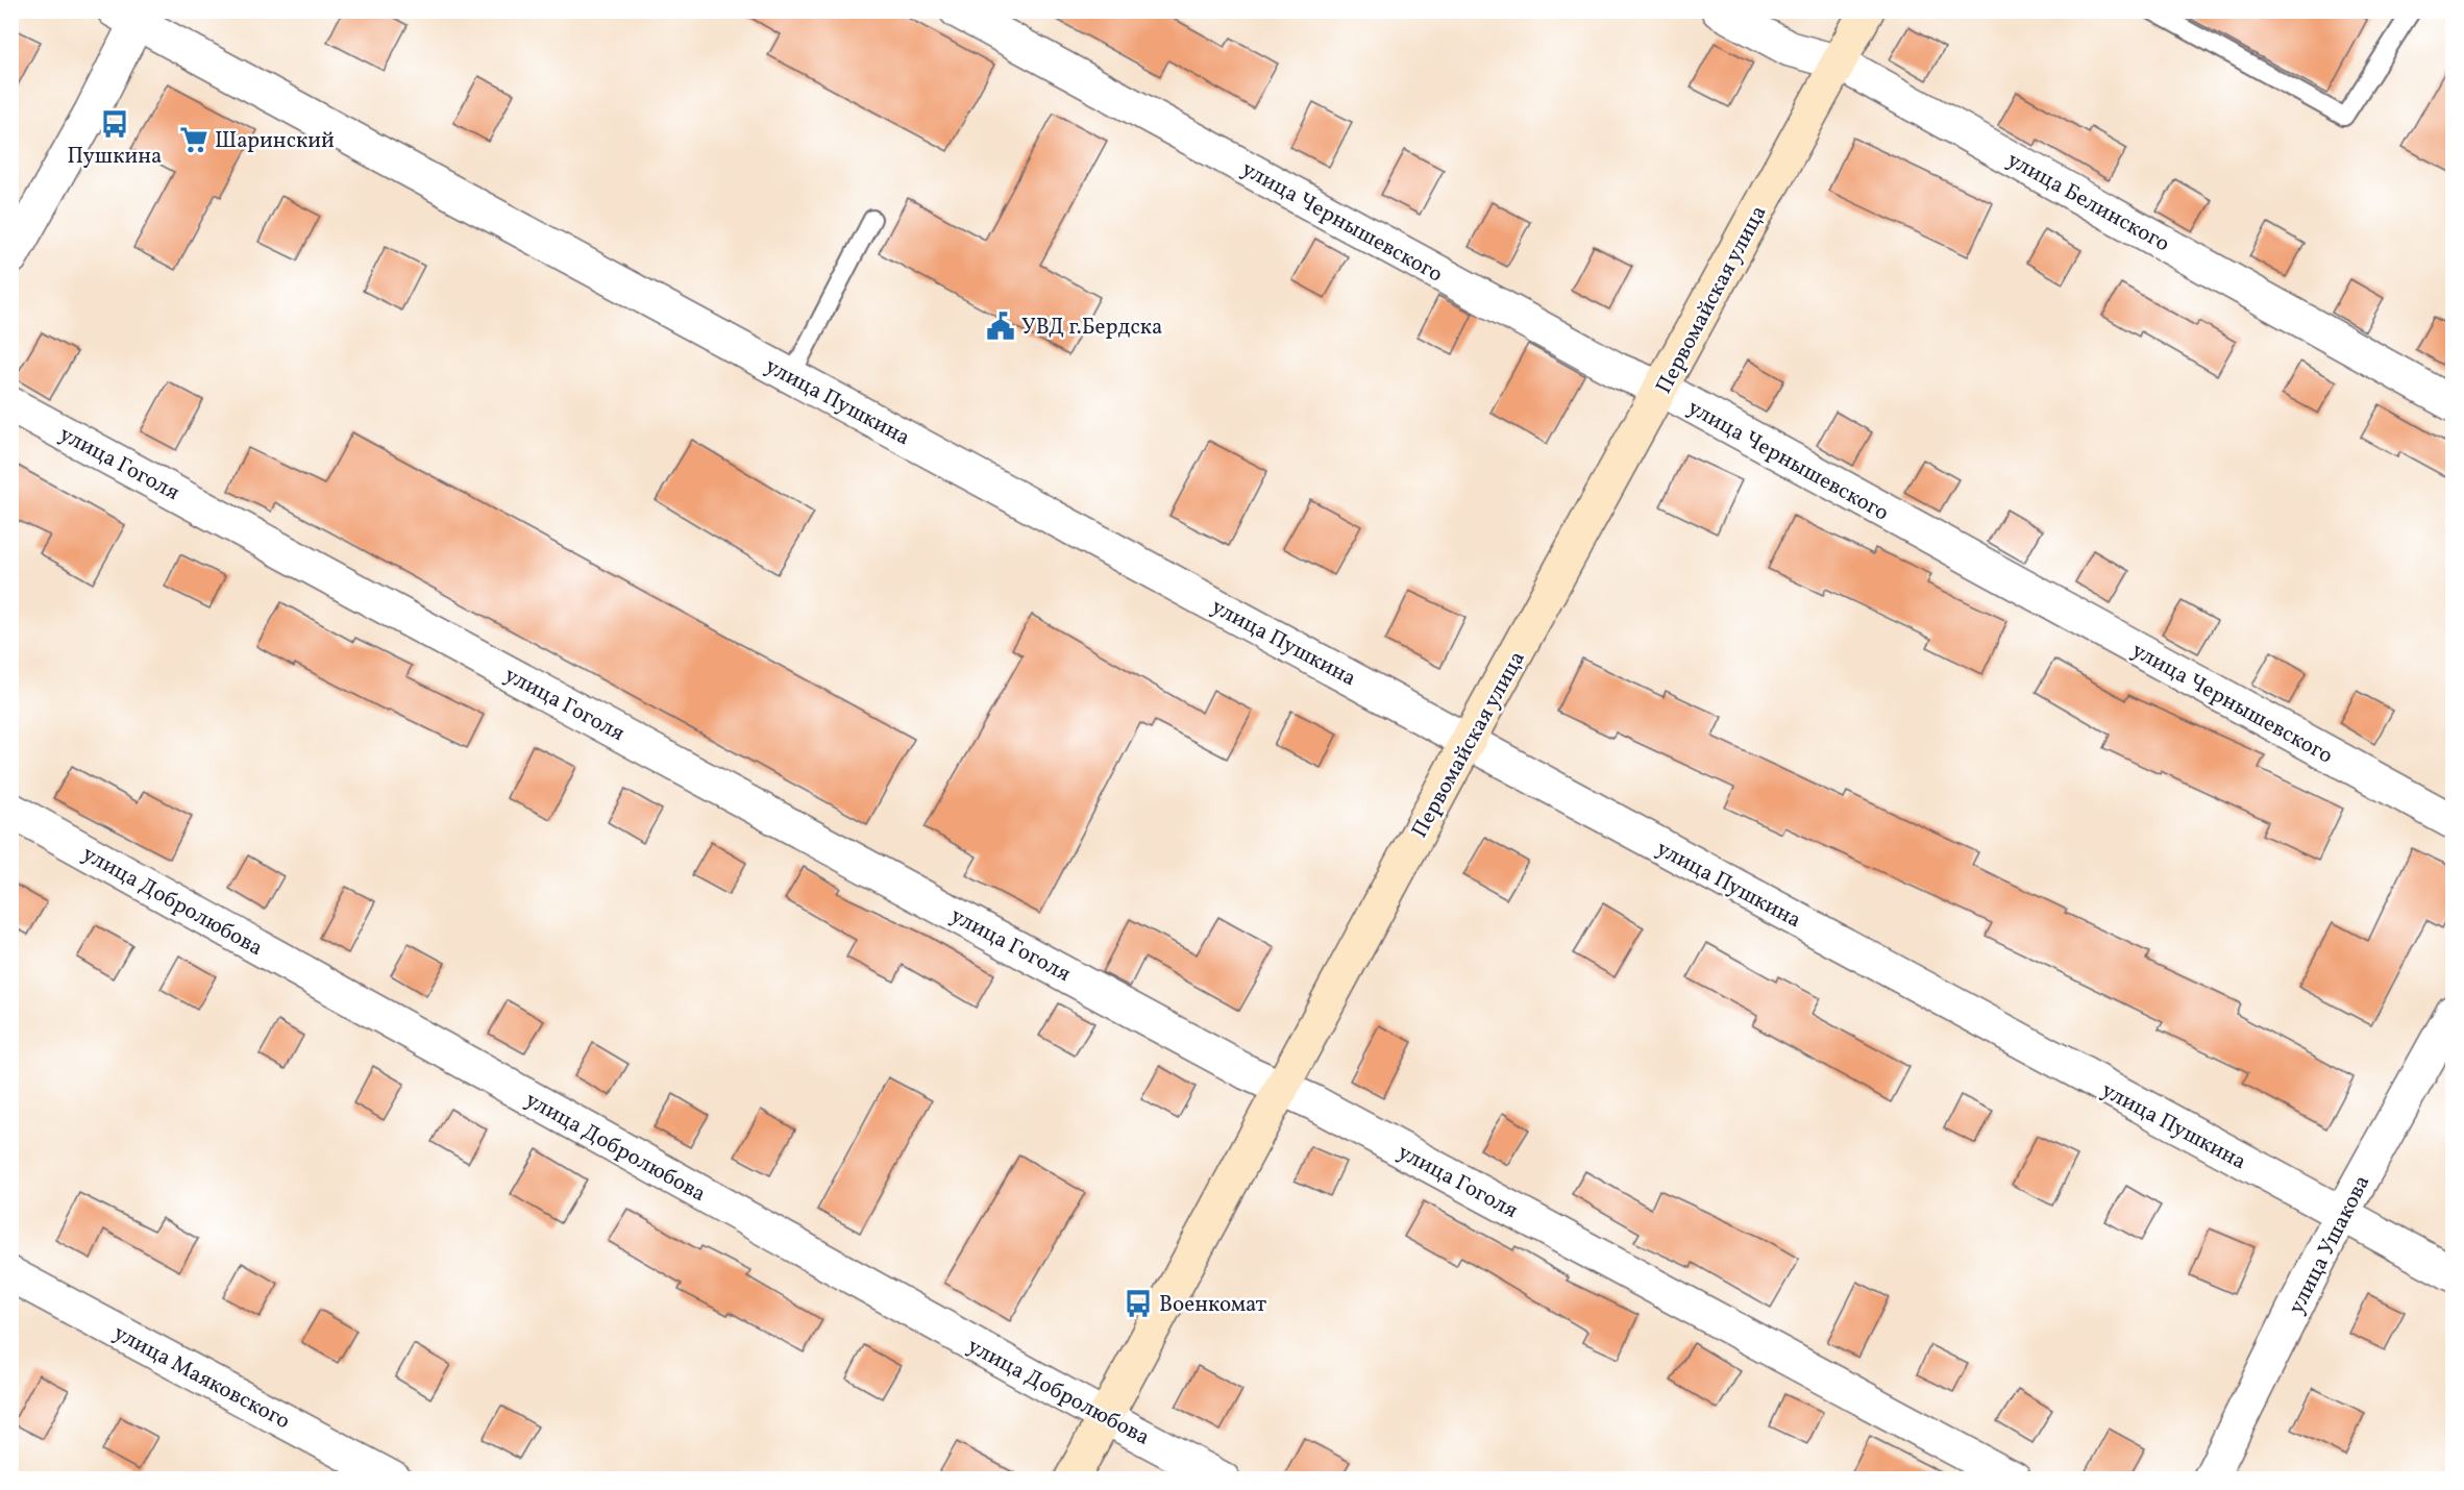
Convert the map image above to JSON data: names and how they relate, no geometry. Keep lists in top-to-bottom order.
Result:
{
  "streets": {
    "street": [
      "улица Белинского",
      "улица Чернышевского",
      "Первомайская улица",
      "улица Пушкина",
      "улица Гоголя",
      "улица Добролюбова",
      "улица Ушакова",
      "улица Маяковского"
    ]
  },
  "crossings": [
    ["улица Белинского", "Первомайская улица"],
    ["улица Чернышевского", "Первомайская улица"],
    ["Первомайская улица", "улица Пушкина"],
    ["Первомайская улица", "улица Гоголя"],
    ["Первомайская улица", "улица Добролюбова"],
    ["улица Пушкина", "улица Ушакова"]
  ],
  "places": {
    "bus stop": ["Пушкина", "Военкомат"],
    "supermarket": ["Шаринский"],
    "public building": ["УВД г.Бердска"]
  }
}
